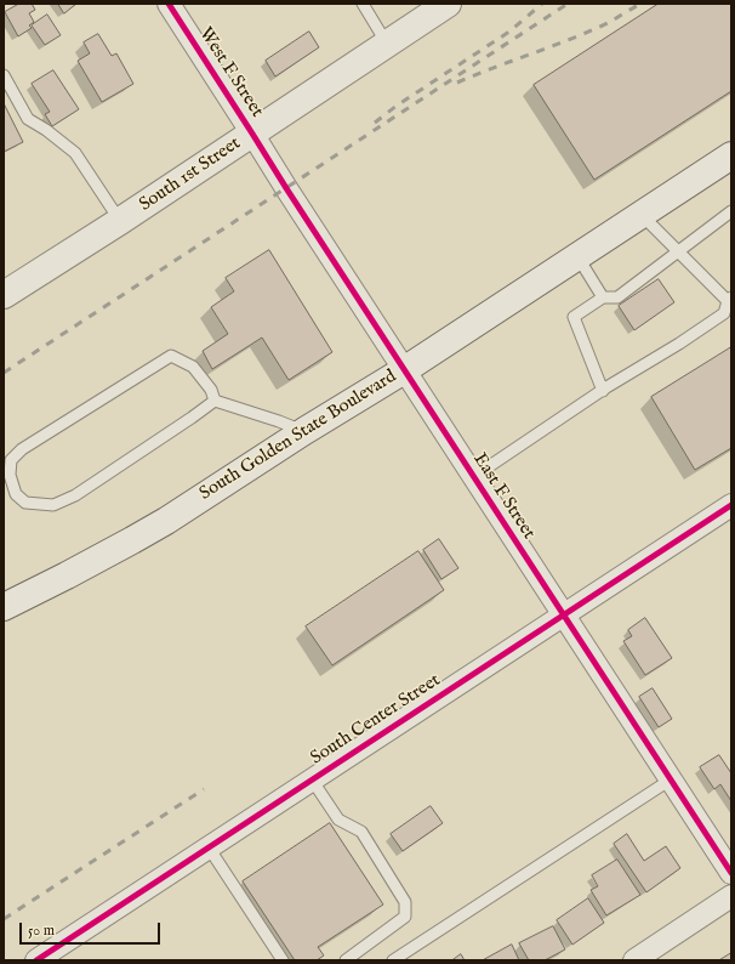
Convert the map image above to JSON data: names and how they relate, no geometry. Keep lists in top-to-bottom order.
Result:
{
  "streets": {
    "main road": ["South 1st Street", "South Golden State Boulevard"],
    "street": ["West F Street", "East F Street", "South Center Street"]
  },
  "crossings": [
    ["West F Street", "South 1st Street"],
    ["West F Street", "East F Street"],
    ["South 1st Street", "East F Street"],
    ["South Golden State Boulevard", "East F Street"],
    ["East F Street", "South Center Street"]
  ],
  "scale_bar": "50 m"
}
